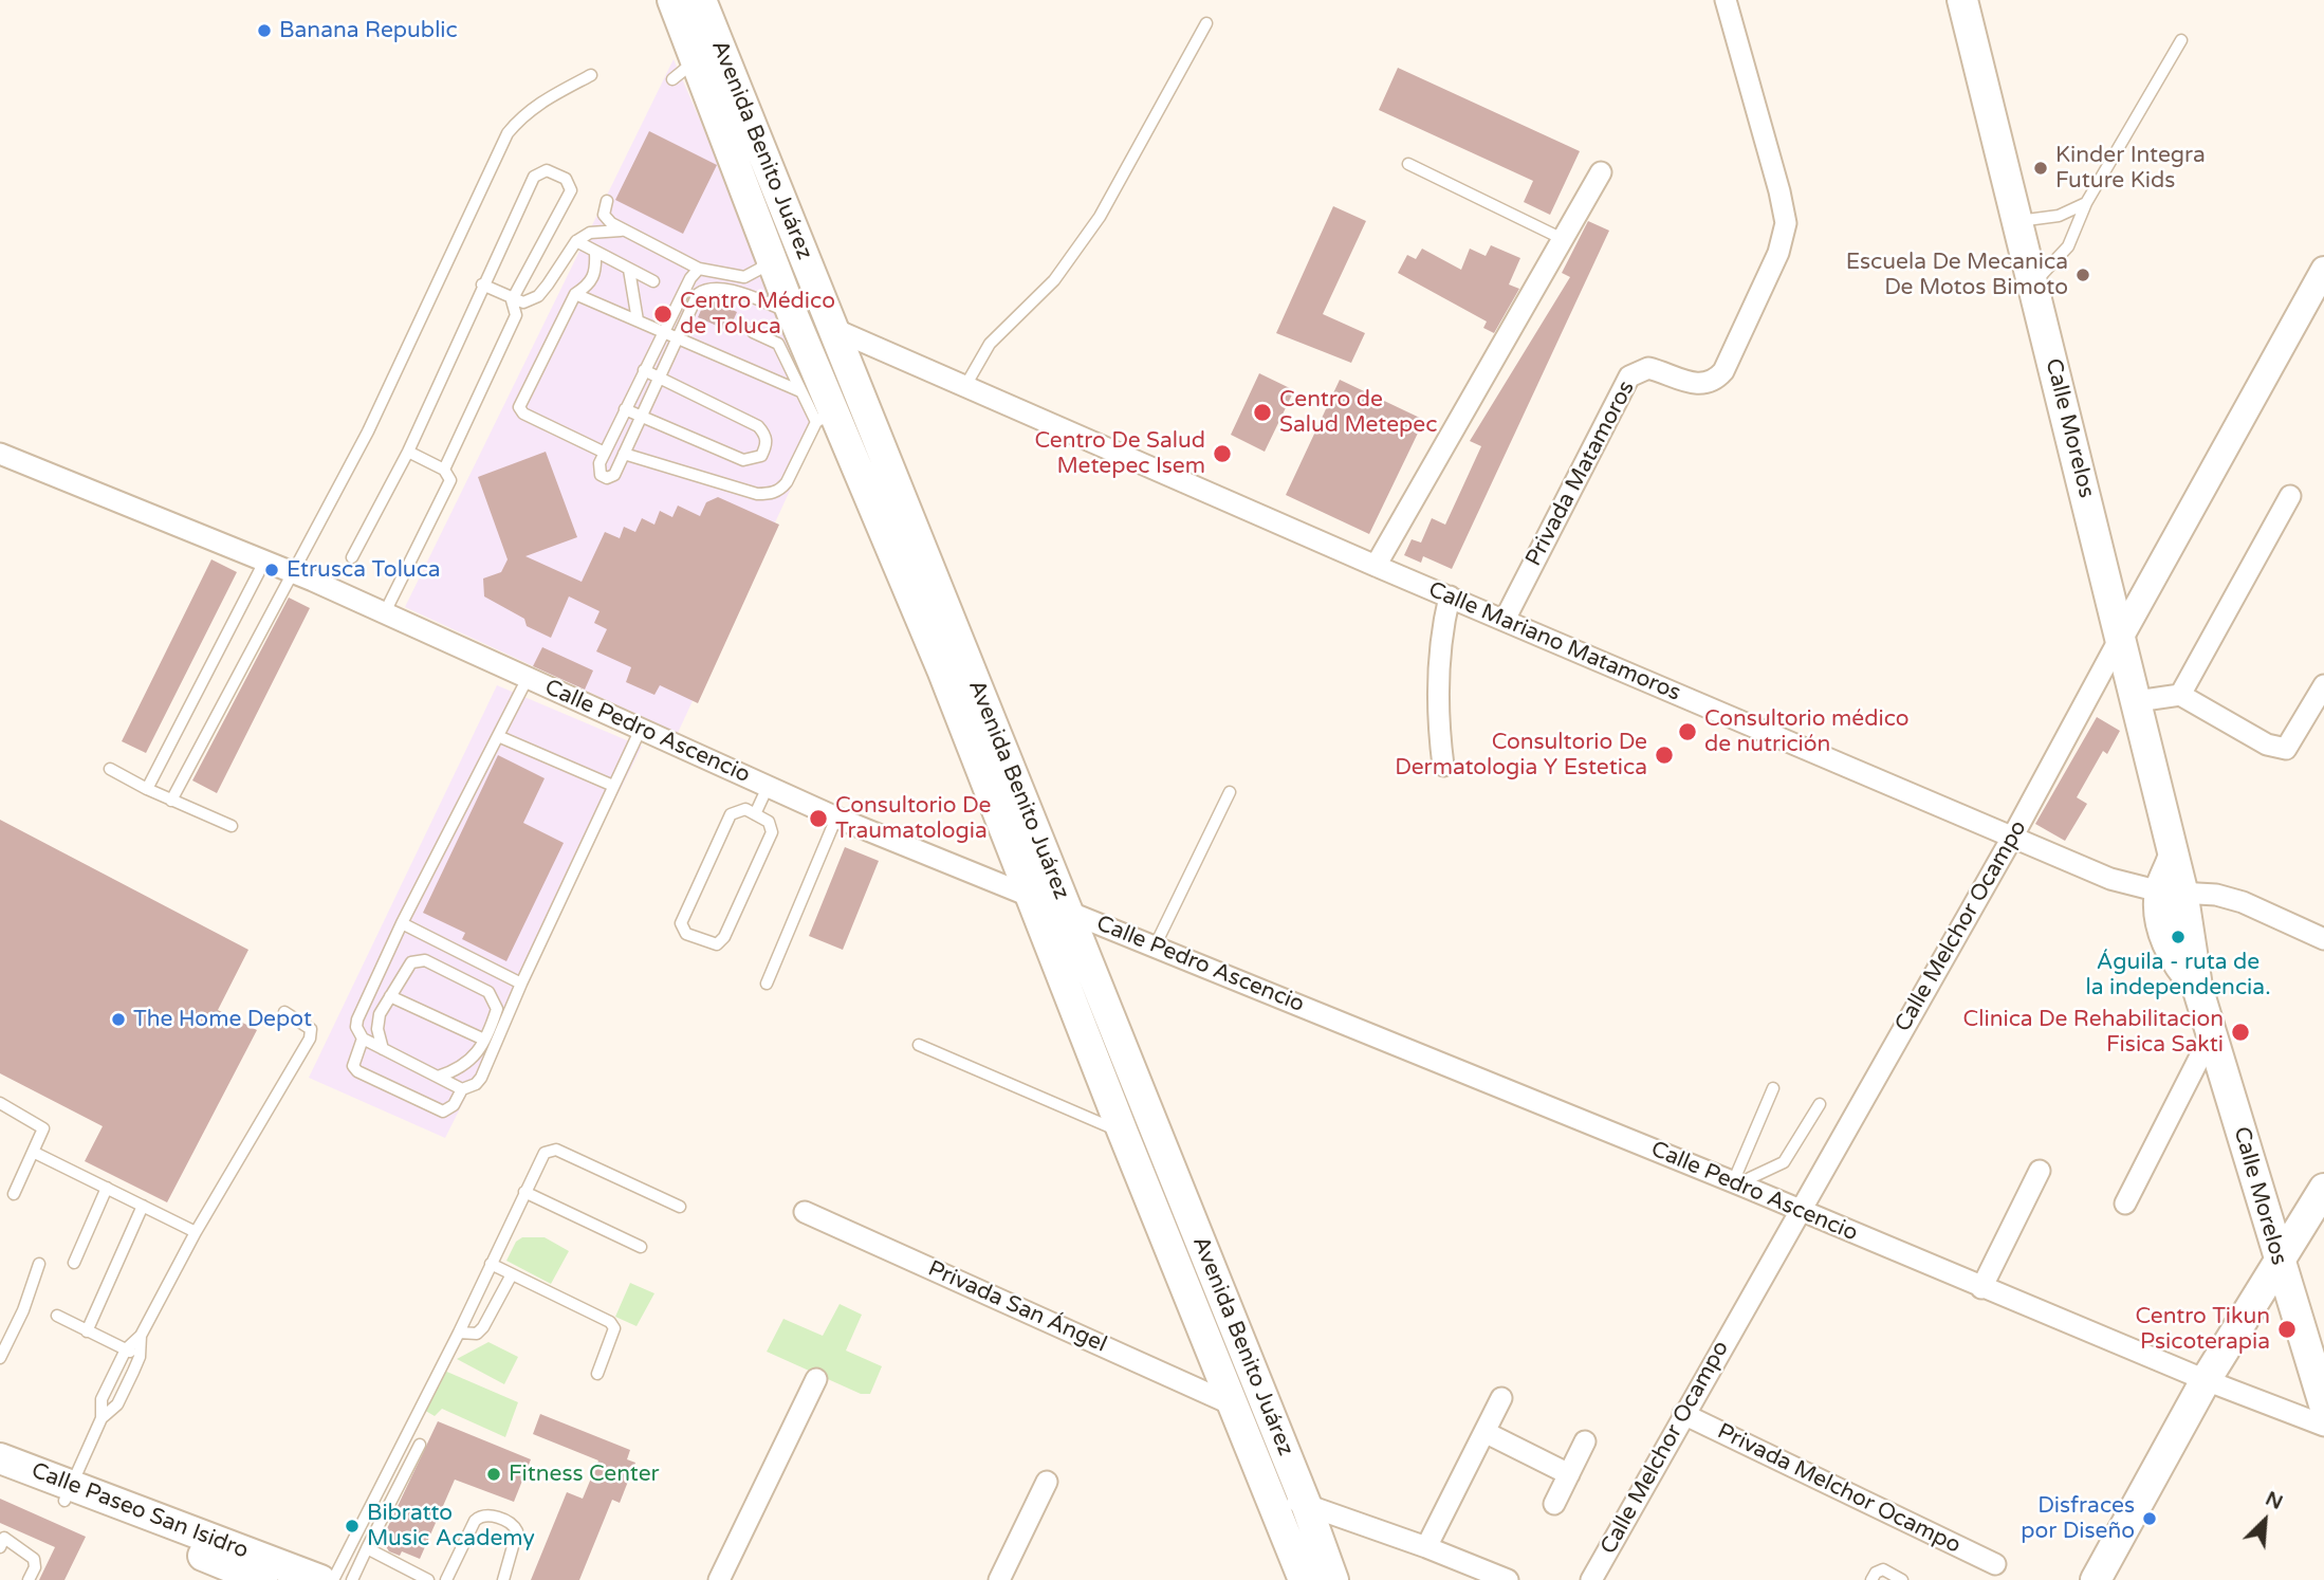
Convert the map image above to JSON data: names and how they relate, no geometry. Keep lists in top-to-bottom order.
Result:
{
  "streets": {
    "main road": ["Avenida Benito Juárez", "Calle Morelos", "Calle Paseo San Isidro"],
    "street": [
      "Privada Matamoros",
      "Calle Mariano Matamoros",
      "Calle Pedro Ascencio",
      "Calle Melchor Ocampo",
      "Privada San Ángel",
      "Privada Melchor Ocampo"
    ]
  },
  "crossings": [
    ["Avenida Benito Juárez", "Calle Mariano Matamoros"],
    ["Avenida Benito Juárez", "Calle Pedro Ascencio"],
    ["Avenida Benito Juárez", "Privada San Ángel"],
    ["Calle Morelos", "Calle Mariano Matamoros"],
    ["Calle Morelos", "Calle Melchor Ocampo"],
    ["Privada Matamoros", "Calle Mariano Matamoros"],
    ["Calle Mariano Matamoros", "Calle Melchor Ocampo"],
    ["Calle Pedro Ascencio", "Calle Melchor Ocampo"],
    ["Calle Melchor Ocampo", "Privada Melchor Ocampo"]
  ],
  "places": [
    "Banana Republic",
    "Kinder Integra Future Kids",
    "Escuela De Mecanica De Motos Bimoto",
    "Centro Médico de Toluca",
    "Centro de Salud Metepec",
    "Centro De Salud Metepec Isem",
    "Etrusca Toluca",
    "Consultorio médico de nutrición",
    "Consultorio De Dermatologia Y Estetica",
    "Consultorio De Traumatologia",
    "Águila - ruta de la independencia.",
    "The Home Depot",
    "Clinica De Rehabilitacion Fisica Sakti",
    "Centro Tikun Psicoterapia",
    "Fitness Center",
    "Disfraces por Diseño",
    "Bibratto Music Academy"
  ],
  "north": "top right"
}
